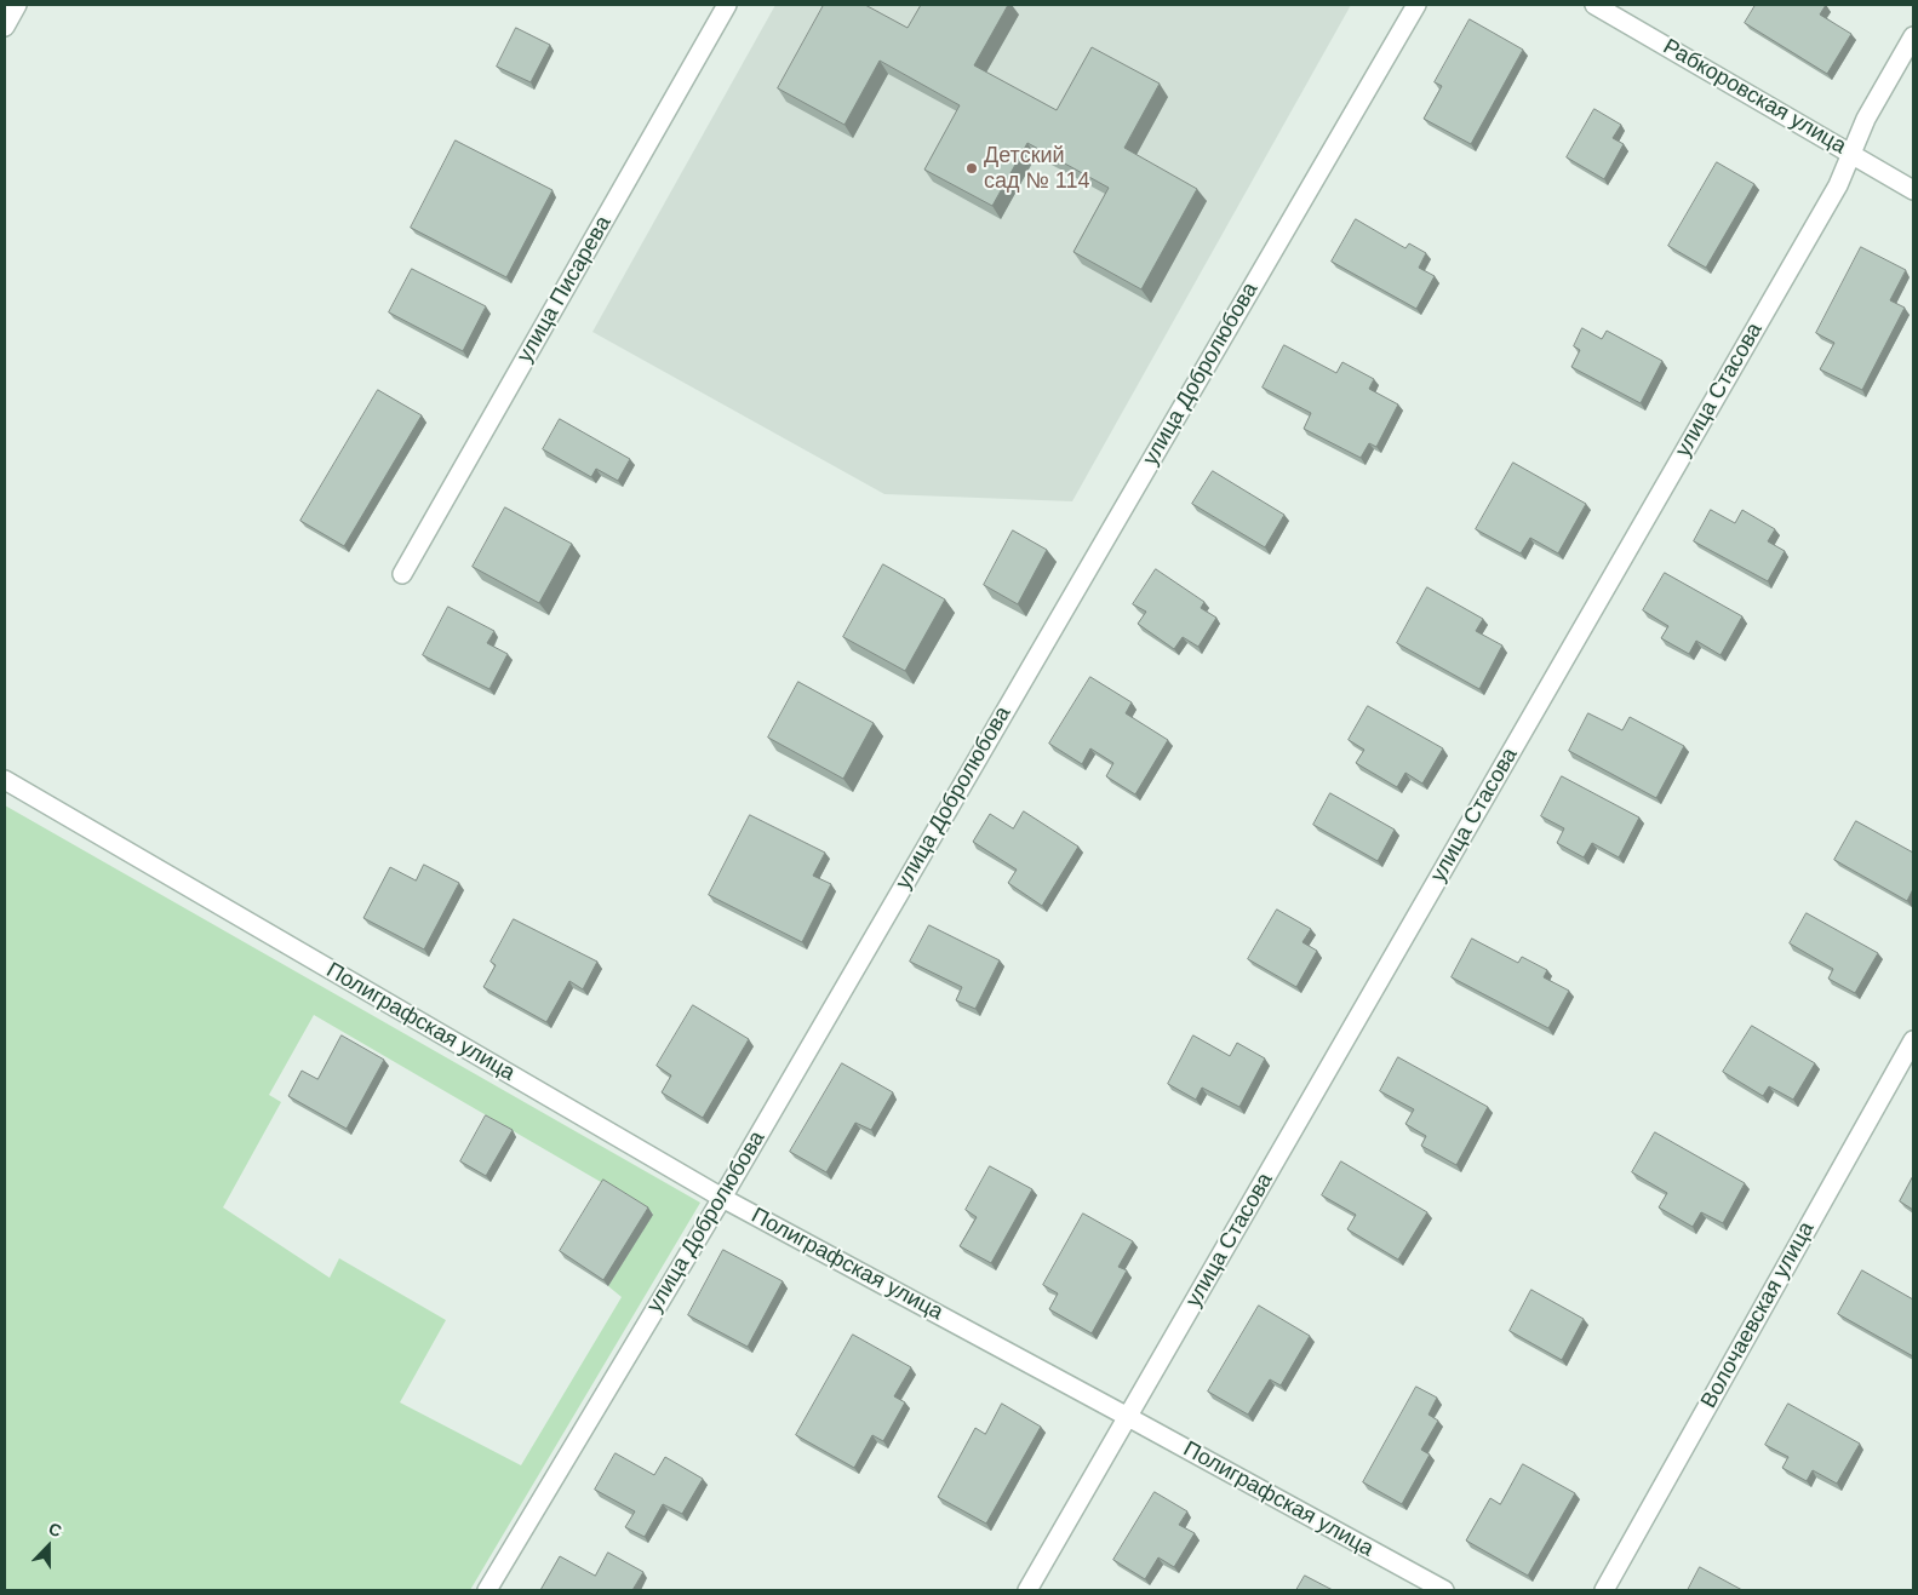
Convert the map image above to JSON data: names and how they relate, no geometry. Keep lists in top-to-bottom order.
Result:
{
  "streets": {
    "street": [
      "Рабкоровская улица",
      "улица Писарева",
      "улица Добролюбова",
      "улица Стасова",
      "Полиграфская улица",
      "Волочаевская улица"
    ]
  },
  "crossings": [
    ["Рабкоровская улица", "улица Стасова"],
    ["улица Добролюбова", "Полиграфская улица"],
    ["улица Стасова", "Полиграфская улица"]
  ],
  "places": ["Детский сад № 114"],
  "north": "top"
}
